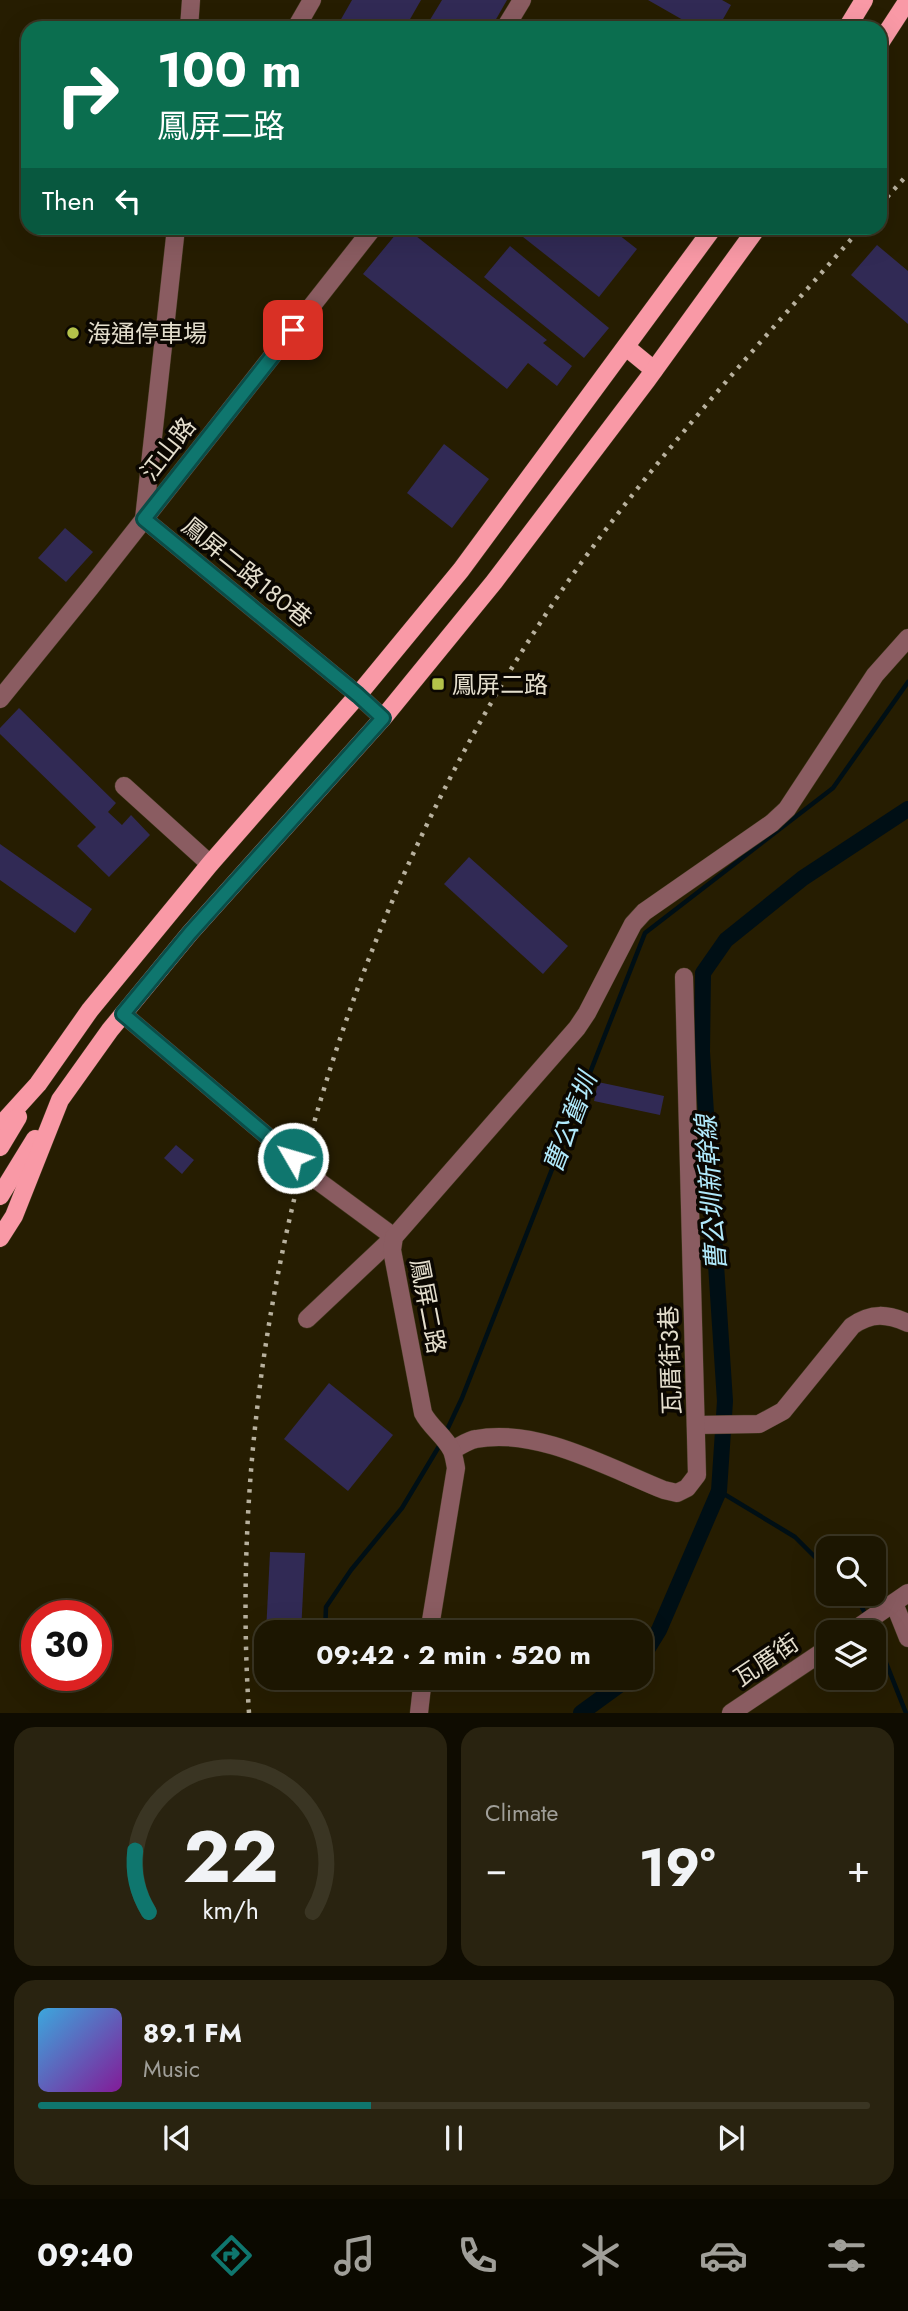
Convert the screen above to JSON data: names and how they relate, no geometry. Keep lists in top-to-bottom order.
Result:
{
  "streets": {
    "street": [
      "江山路",
      "鳳屏二路180巷",
      "鳳屏二路",
      "瓦厝街3巷",
      "瓦厝街"
    ]
  },
  "crossings": [
    ["江山路", "鳳屏二路180巷"],
    ["鳳屏二路", "瓦厝街3巷"]
  ],
  "water": ["曹公舊圳", "曹公圳新幹線"],
  "places": {
    "other": ["海通停車場"],
    "transit": ["鳳屏二路"]
  },
  "page": {
    "turn": ["100 m", "鳳屏二路"],
    "then": "Then",
    "limit": "30",
    "trip": "09:42 · 2 min · 520 m",
    "tile": "Climate",
    "heat": ["−", "19°", "+"],
    "song": ["89.1 FM", "Music"],
    "tabs": "09:40",
    "gauge": ["22", "km/h"]
  }
}
